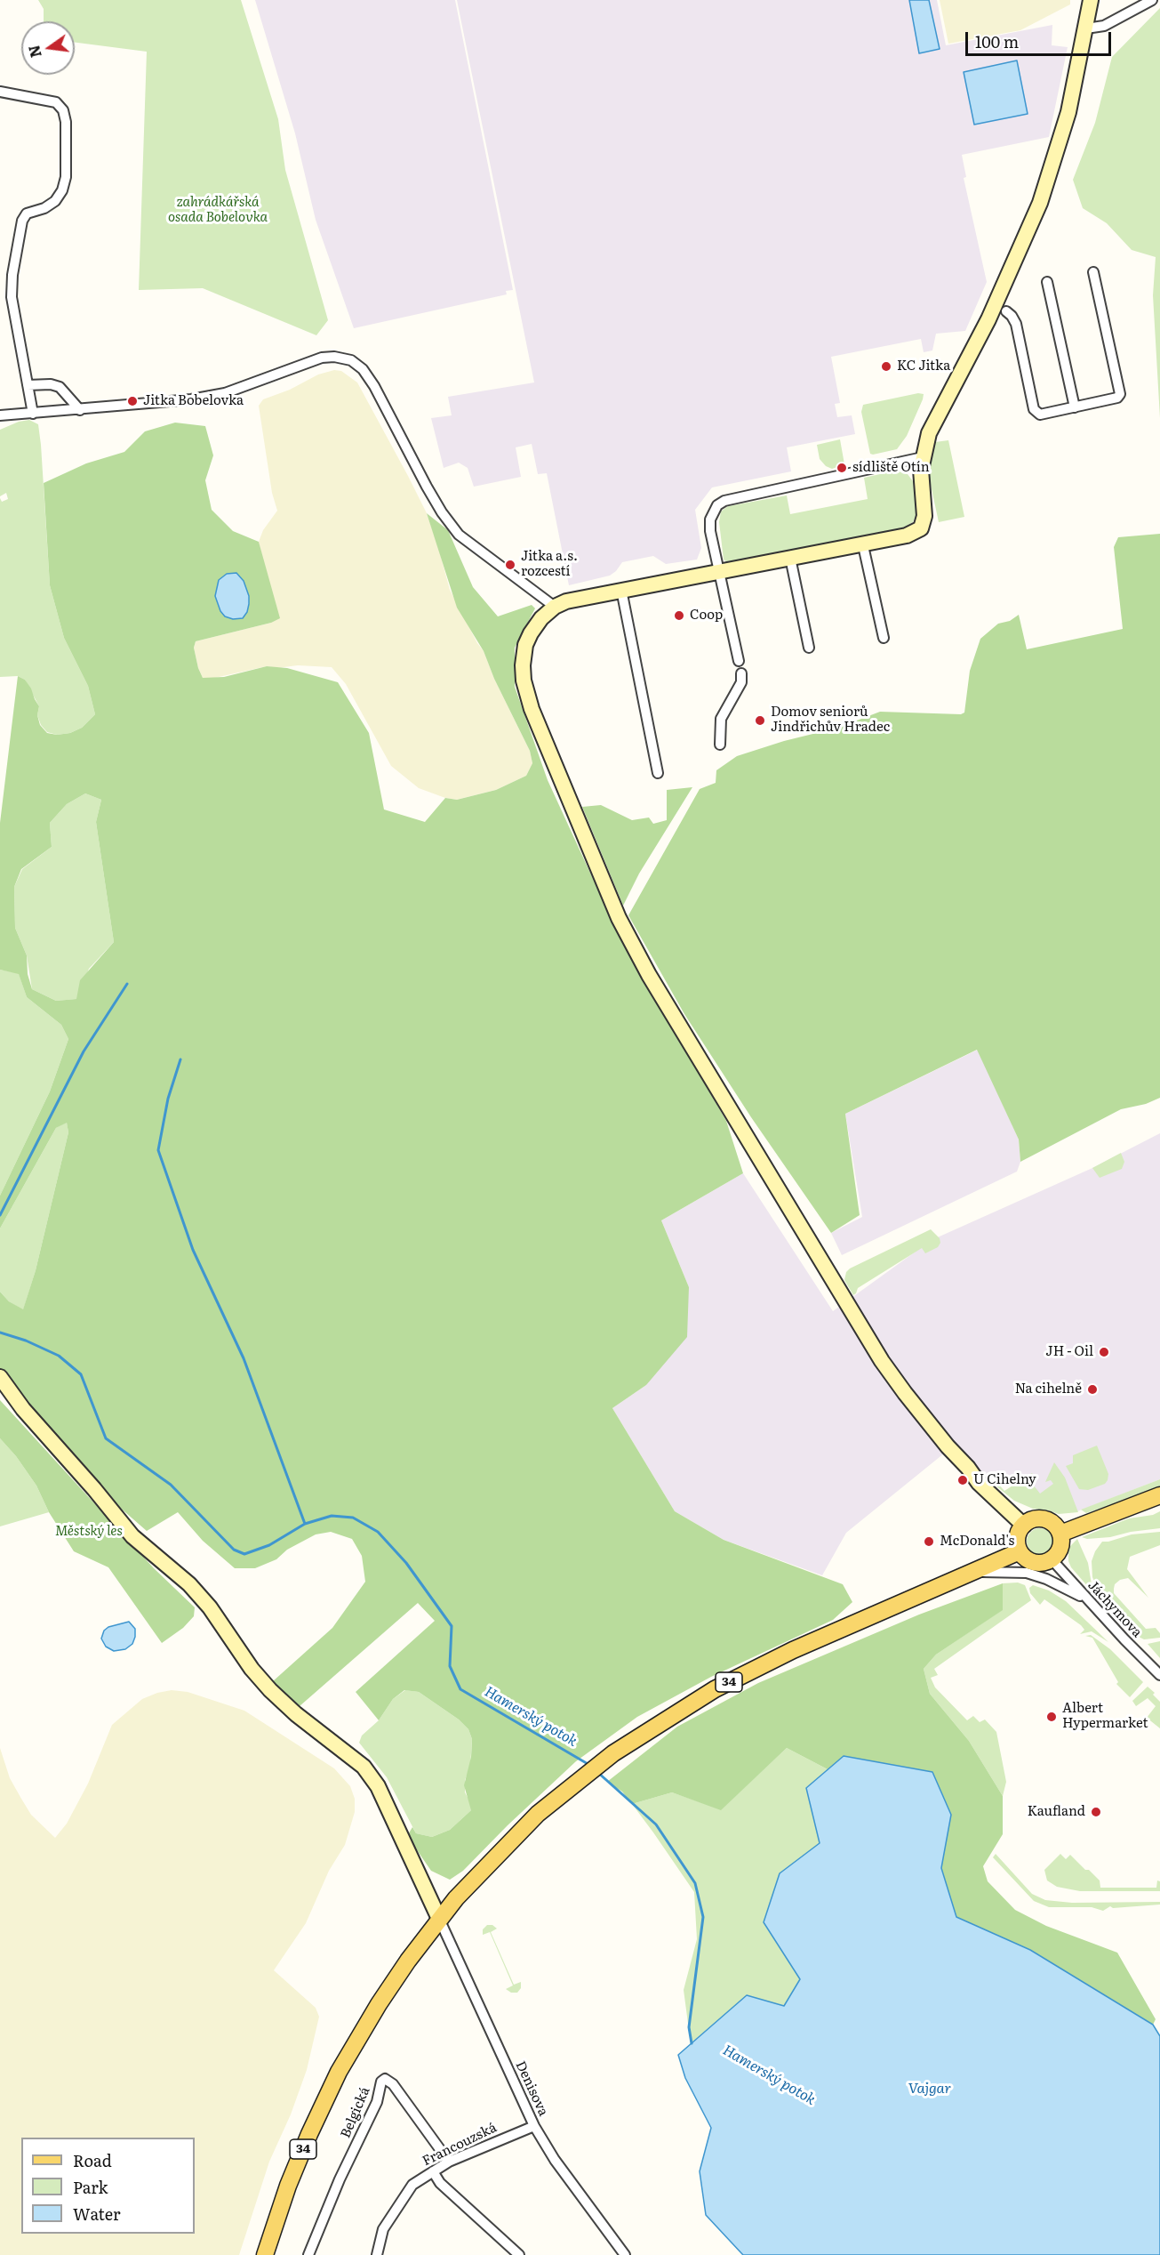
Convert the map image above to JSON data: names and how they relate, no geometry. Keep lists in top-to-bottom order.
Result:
{
  "streets": {
    "main road": ["34"],
    "street": [
      "Jáchymova",
      "Denisova",
      "Belgická",
      "Francouzská"
    ]
  },
  "crossings": [
    ["Jáchymova", "34"],
    ["34", "Denisova"],
    ["Denisova", "Francouzská"],
    ["Belgická", "Francouzská"]
  ],
  "water": ["Hamerský potok", "Vajgar"],
  "parks": ["zahrádkářská osada Bobelovka", "Městský les"],
  "places": [
    "KC Jitka",
    "Jitka Bobelovka",
    "sídliště Otín",
    "Jitka a.s. rozcestí",
    "Coop",
    "Domov seniorů Jindřichův Hradec",
    "JH - Oil",
    "Na cihelně",
    "U Cihelny",
    "McDonald's",
    "Albert Hypermarket",
    "Kaufland"
  ],
  "legend": ["Road", "Park", "Water"],
  "scale_bar": "100 m",
  "north": "left"
}
